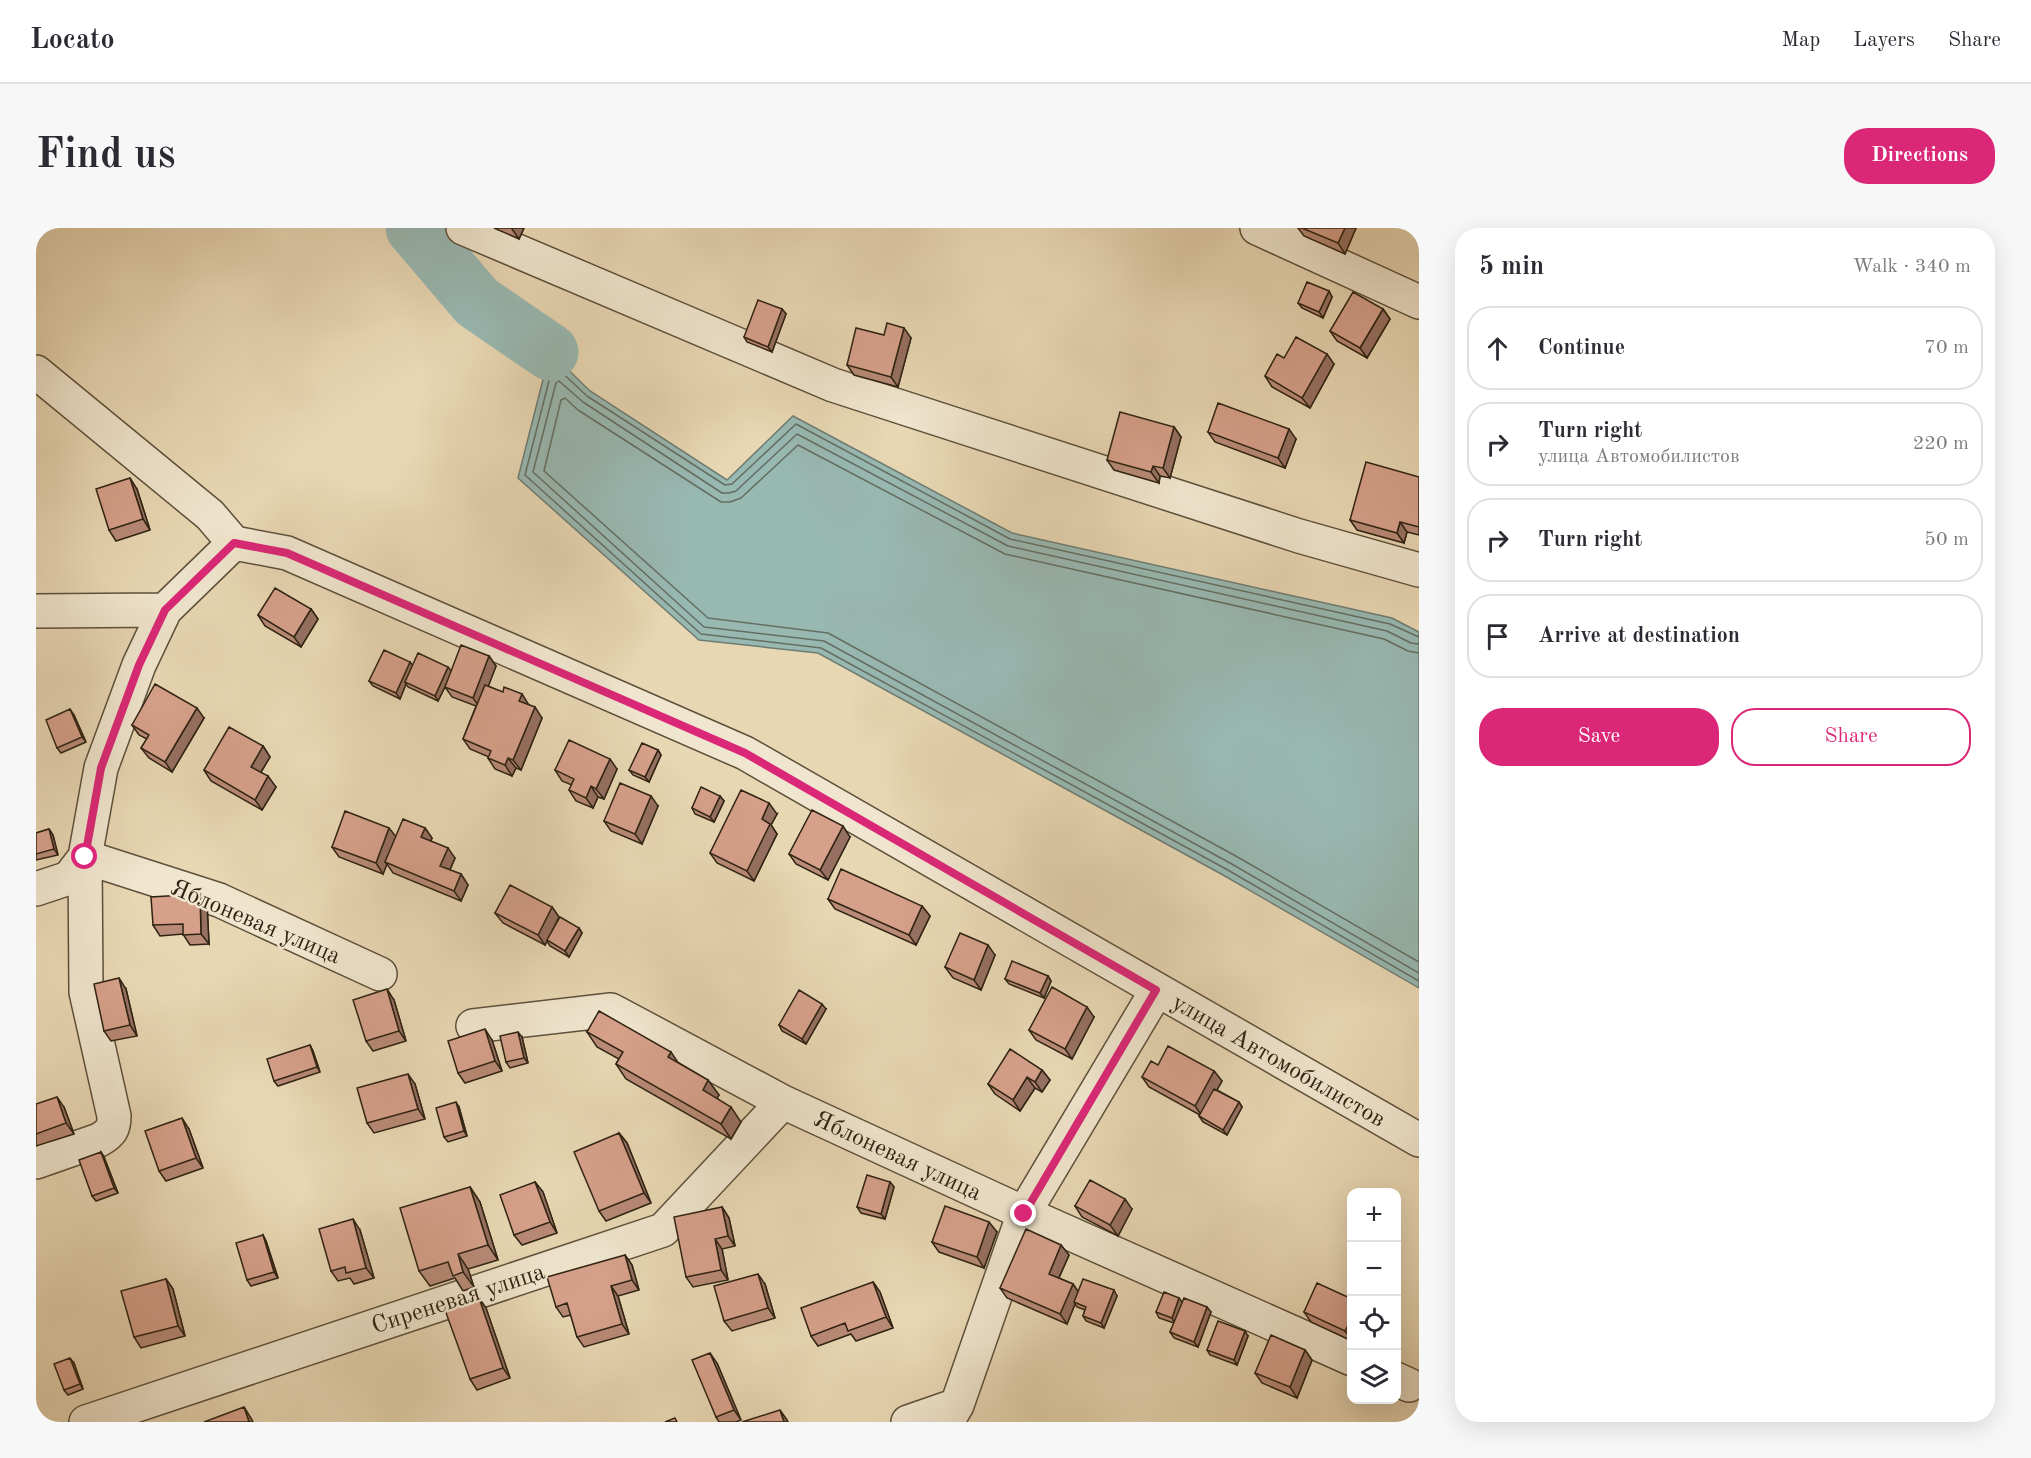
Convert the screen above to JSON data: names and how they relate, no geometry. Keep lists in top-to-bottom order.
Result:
{
  "streets": {
    "street": ["Яблоневая улица", "улица Автомобилистов", "Сиреневая улица"]
  },
  "crossings": [
    ["Яблоневая улица", "Сиреневая улица"]
  ],
  "page": {
    "header": "Locato",
    "nav": ["Map", "Layers", "Share"],
    "buttons": [
      "Directions",
      ["Save", "Share"]
    ],
    "title": "Find us",
    "heading": ["5 min", "Walk · 340 m"],
    "list": [
      ["Continue", "70 m"],
      ["Turn right", "улица Автомобилистов", "220 m"],
      ["Turn right", "50 m"],
      "Arrive at destination"
    ],
    "map_buttons": ["+", "−"]
  }
}
